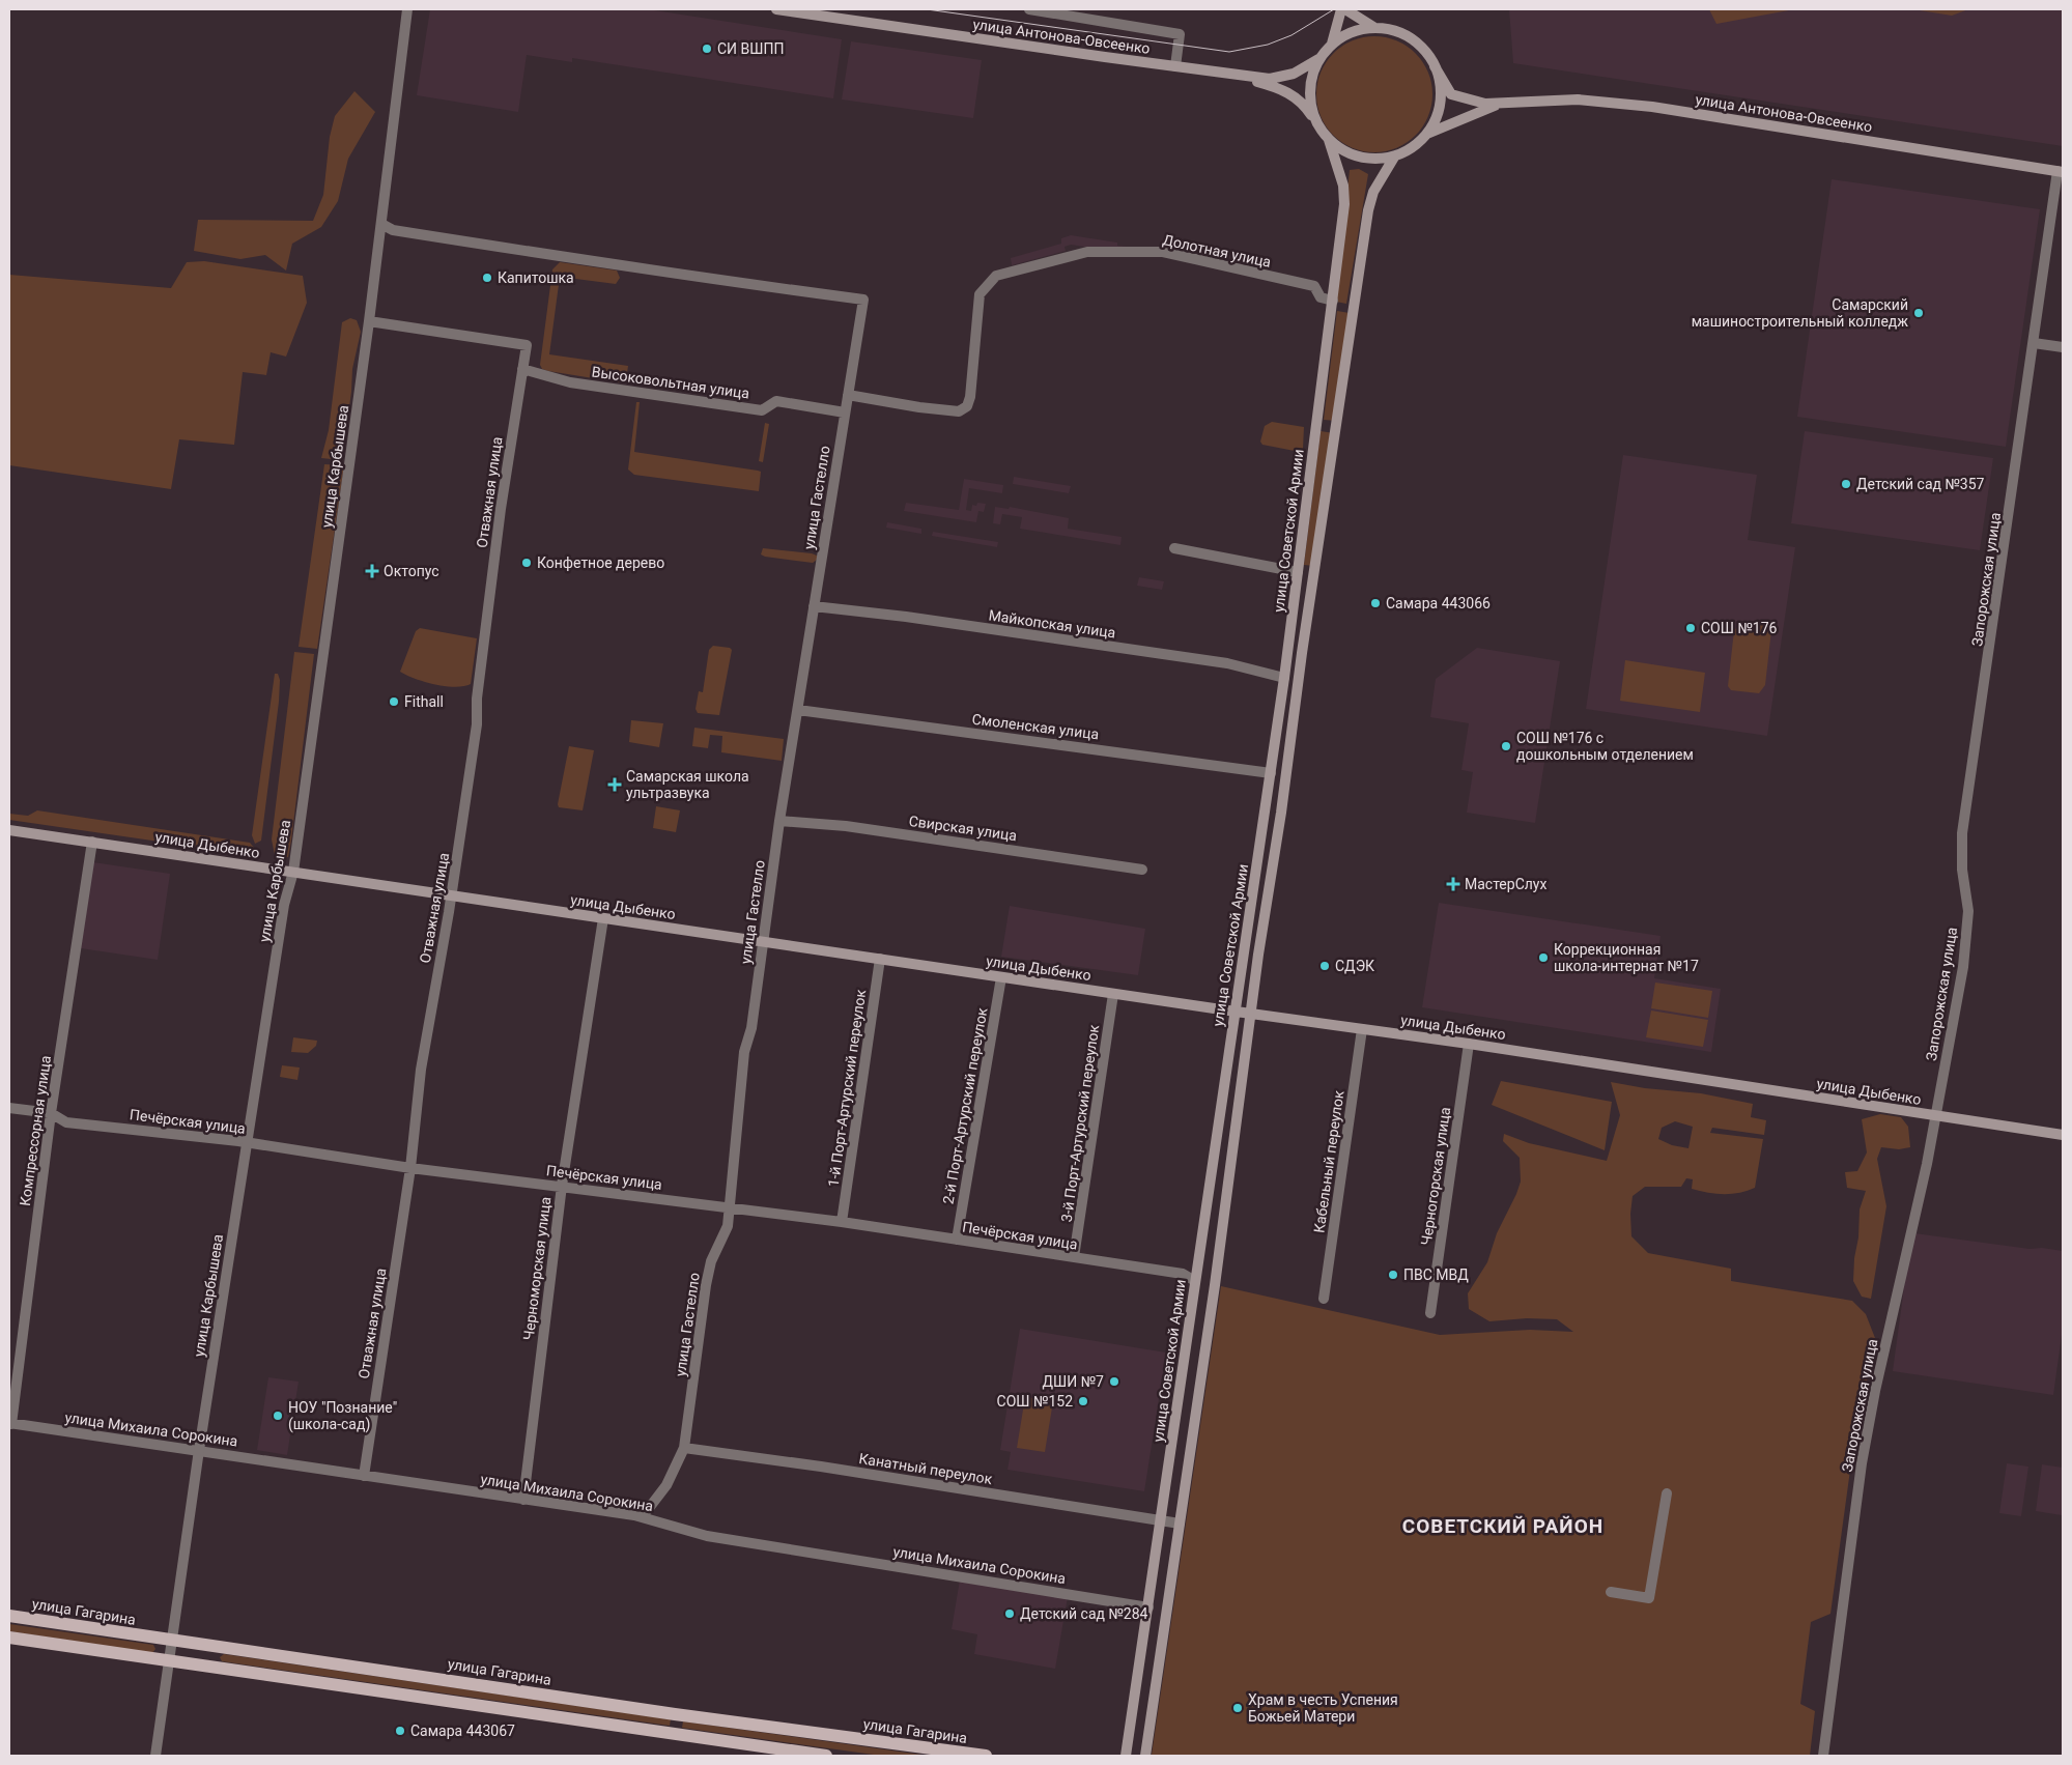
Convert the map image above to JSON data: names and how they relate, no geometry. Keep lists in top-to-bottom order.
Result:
{
  "streets": {
    "main road": [
      "улица Антонова-Овсеенко",
      "улица Советской Армии",
      "улица Дыбенко",
      "улица Гагарина"
    ],
    "street": [
      "Долотная улица",
      "Высоковольтная улица",
      "улица Карбышева",
      "Отважная улица",
      "улица Гастелло",
      "Запорожская улица",
      "Майкопская улица",
      "Смоленская улица",
      "Свирская улица",
      "1-й Порт-Артурский переулок",
      "2-й Порт-Артурский переулок",
      "Печёрская улица",
      "3-й Порт-Артурский переулок",
      "Компрессорная улица",
      "Кабельный переулок",
      "Черногорская улица",
      "Черноморская улица",
      "улица Михаила Сорокина",
      "Канатный переулок"
    ]
  },
  "crossings": [
    ["улица Антонова-Овсеенко", "улица Советской Армии"],
    ["улица Антонова-Овсеенко", "Запорожская улица"],
    ["Долотная улица", "улица Гастелло"],
    ["Долотная улица", "улица Советской Армии"],
    ["Высоковольтная улица", "Отважная улица"],
    ["Высоковольтная улица", "улица Гастелло"],
    ["улица Карбышева", "Отважная улица"],
    ["улица Карбышева", "улица Гастелло"],
    ["улица Карбышева", "улица Дыбенко"],
    ["улица Карбышева", "Печёрская улица"],
    ["улица Карбышева", "улица Михаила Сорокина"],
    ["улица Карбышева", "улица Гагарина"],
    ["Отважная улица", "улица Дыбенко"],
    ["Отважная улица", "Печёрская улица"],
    ["Отважная улица", "улица Михаила Сорокина"],
    ["улица Гастелло", "Майкопская улица"],
    ["улица Гастелло", "Смоленская улица"],
    ["улица Гастелло", "Свирская улица"],
    ["улица Гастелло", "улица Дыбенко"],
    ["улица Гастелло", "Печёрская улица"],
    ["улица Гастелло", "улица Михаила Сорокина"],
    ["улица Гастелло", "Канатный переулок"],
    ["улица Советской Армии", "Майкопская улица"],
    ["улица Советской Армии", "Смоленская улица"],
    ["улица Советской Армии", "улица Дыбенко"],
    ["улица Советской Армии", "Печёрская улица"],
    ["улица Советской Армии", "улица Михаила Сорокина"],
    ["улица Советской Армии", "Канатный переулок"],
    ["Запорожская улица", "улица Дыбенко"],
    ["улица Дыбенко", "1-й Порт-Артурский переулок"],
    ["улица Дыбенко", "2-й Порт-Артурский переулок"],
    ["улица Дыбенко", "3-й Порт-Артурский переулок"],
    ["улица Дыбенко", "Компрессорная улица"],
    ["улица Дыбенко", "Кабельный переулок"],
    ["улица Дыбенко", "Черногорская улица"],
    ["улица Дыбенко", "Черноморская улица"],
    ["1-й Порт-Артурский переулок", "Печёрская улица"],
    ["2-й Порт-Артурский переулок", "Печёрская улица"],
    ["Печёрская улица", "3-й Порт-Артурский переулок"],
    ["Печёрская улица", "Компрессорная улица"],
    ["Печёрская улица", "Черноморская улица"],
    ["Компрессорная улица", "улица Михаила Сорокина"],
    ["Черноморская улица", "улица Михаила Сорокина"]
  ],
  "districts": ["СОВЕТСКИЙ РАЙОН"],
  "places": {
    "other": [
      "СИ ВШПП",
      "Капитошка",
      "Самарский машиностроительный колледж",
      "Детский сад №357",
      "Конфетное дерево",
      "Самара 443066",
      "СОШ №176",
      "Fithall",
      "СОШ №176 с дошкольным отделением",
      "Коррекционная школа-интернат №17",
      "СДЭК",
      "ПВС МВД",
      "ДШИ №7",
      "СОШ №152",
      "НОУ \"Познание\" (школа-сад)",
      "Детский сад №284",
      "Храм в честь Успения Божьей Матери",
      "Самара 443067"
    ],
    "health": ["Октопус", "Самарская школа ультразвука", "МастерСлух"]
  }
}
